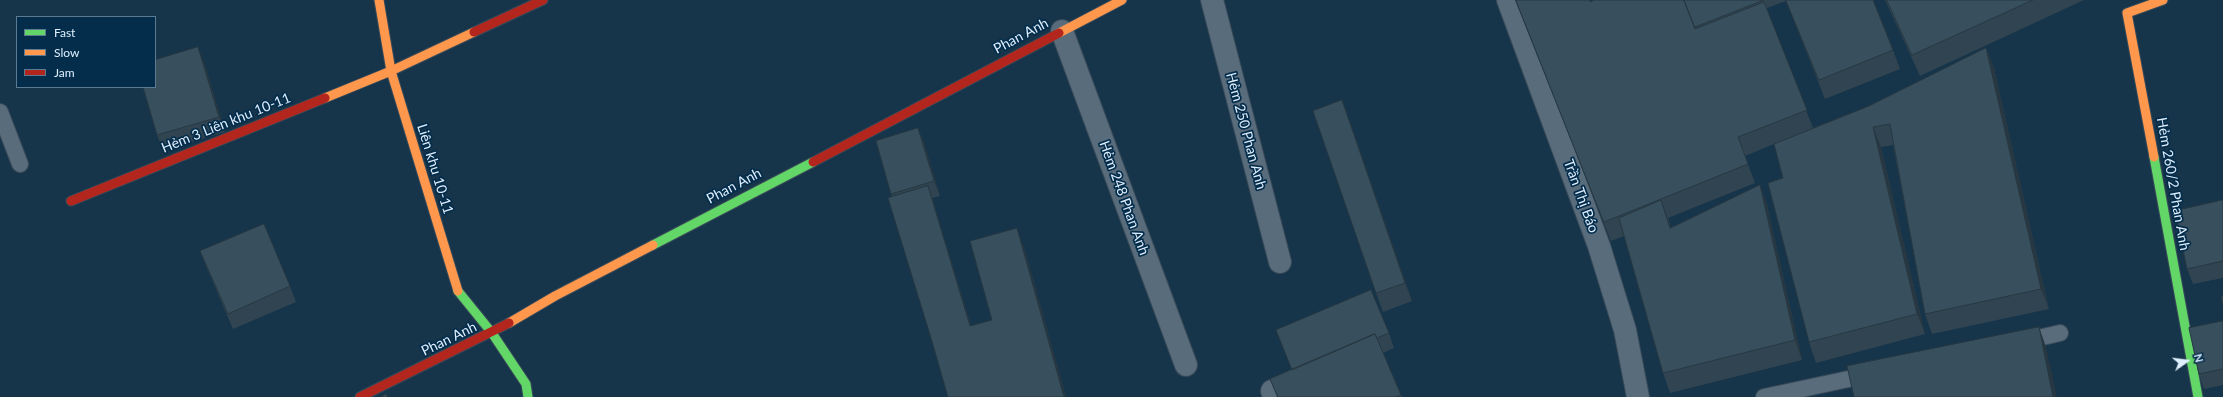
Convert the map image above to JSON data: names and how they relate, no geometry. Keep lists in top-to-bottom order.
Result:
{
  "streets": {
    "street": [
      "Phan Anh",
      "Hẻm 3 Liên khu 10-11",
      "Hẻm 250 Phan Anh",
      "Liên khu 10-11",
      "Hẻm 260/2 Phan Anh",
      "Trần Thị Báo",
      "Hẻm 248 Phan Anh"
    ]
  },
  "crossings": [
    ["Phan Anh", "Liên khu 10-11"],
    ["Phan Anh", "Hẻm 248 Phan Anh"],
    ["Hẻm 3 Liên khu 10-11", "Liên khu 10-11"]
  ],
  "legend": ["Fast", "Slow", "Jam"],
  "north": "right"
}
